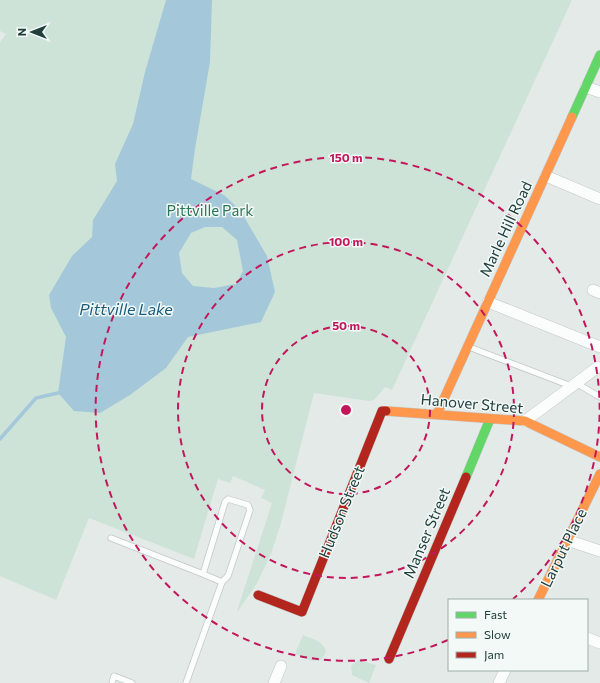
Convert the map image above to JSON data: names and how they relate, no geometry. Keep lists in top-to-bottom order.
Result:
{
  "streets": {
    "street": [
      "Marle Hill Road",
      "Hanover Street",
      "Hudson Street",
      "Manser Street",
      "Larput Place"
    ]
  },
  "crossings": [
    ["Marle Hill Road", "Hanover Street"],
    ["Hanover Street", "Hudson Street"],
    ["Hanover Street", "Manser Street"]
  ],
  "water": ["Pittville Lake"],
  "parks": ["Pittville Park"],
  "legend": ["Fast", "Slow", "Jam"],
  "north": "left",
  "rings": ["150 m", "100 m", "50 m"]
}
